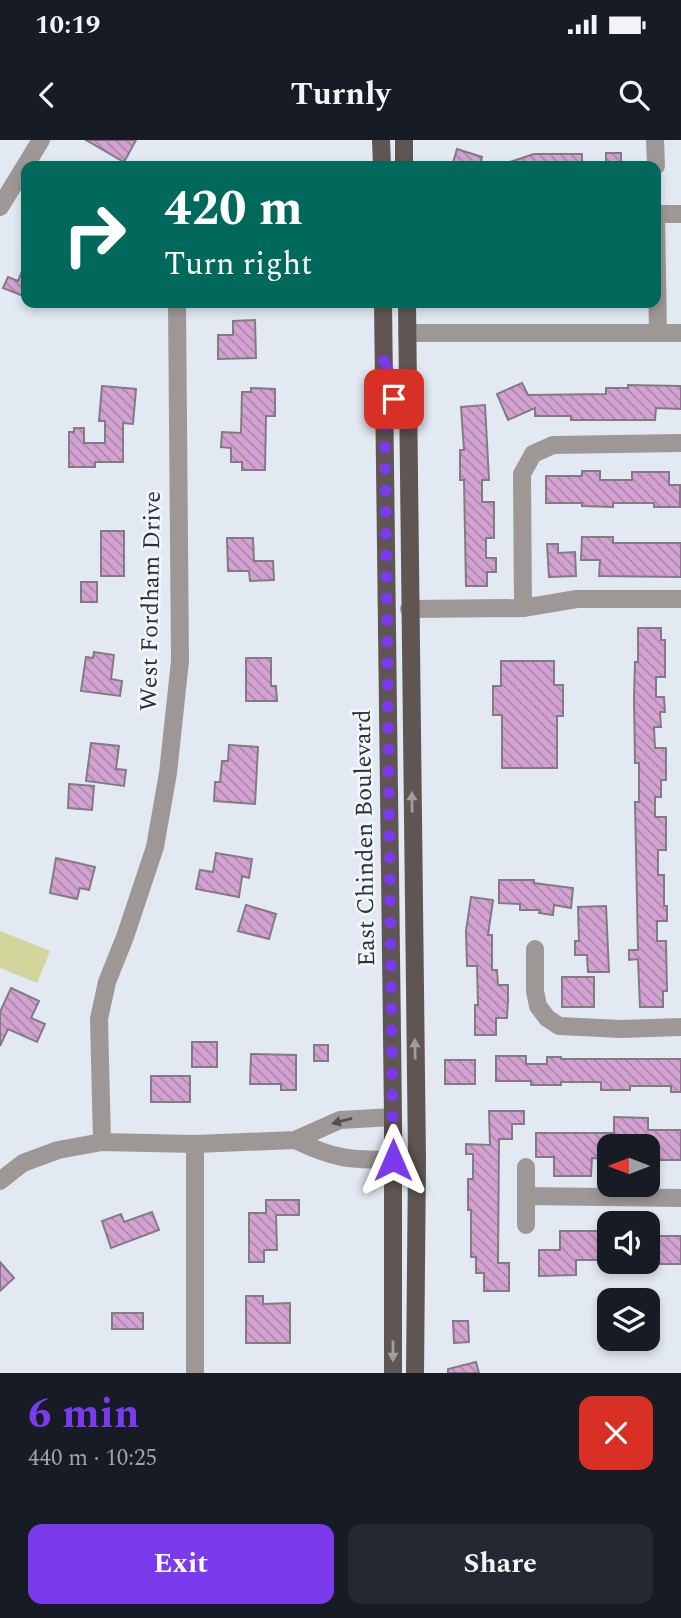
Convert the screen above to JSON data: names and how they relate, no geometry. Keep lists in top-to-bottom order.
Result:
{
  "streets": {
    "main road": ["East Chinden Boulevard"],
    "street": ["West Fordham Drive"]
  },
  "north": "left",
  "page": {
    "status": "10:19",
    "header": "Turnly",
    "turn": ["420 m", "Turn right"],
    "heading": ["6 min", "440 m · 10:25"],
    "buttons": ["Exit", "Share"]
  }
}
